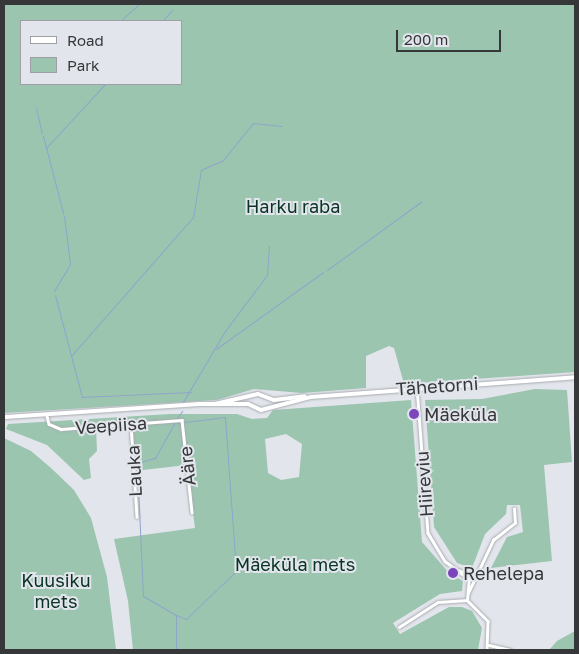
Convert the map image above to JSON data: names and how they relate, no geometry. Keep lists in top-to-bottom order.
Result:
{
  "streets": {
    "street": [
      "Tähetorni",
      "Veepiisa",
      "Ääre",
      "Lauka",
      "Hiireviu"
    ]
  },
  "crossings": [
    ["Tähetorni", "Hiireviu"],
    ["Veepiisa", "Ääre"],
    ["Veepiisa", "Lauka"]
  ],
  "parks": ["Harku raba", "Mäeküla mets", "Kuusiku mets"],
  "places": ["Mäeküla", "Rehelepa"],
  "legend": ["Road", "Park"],
  "scale_bar": "200 m"
}
